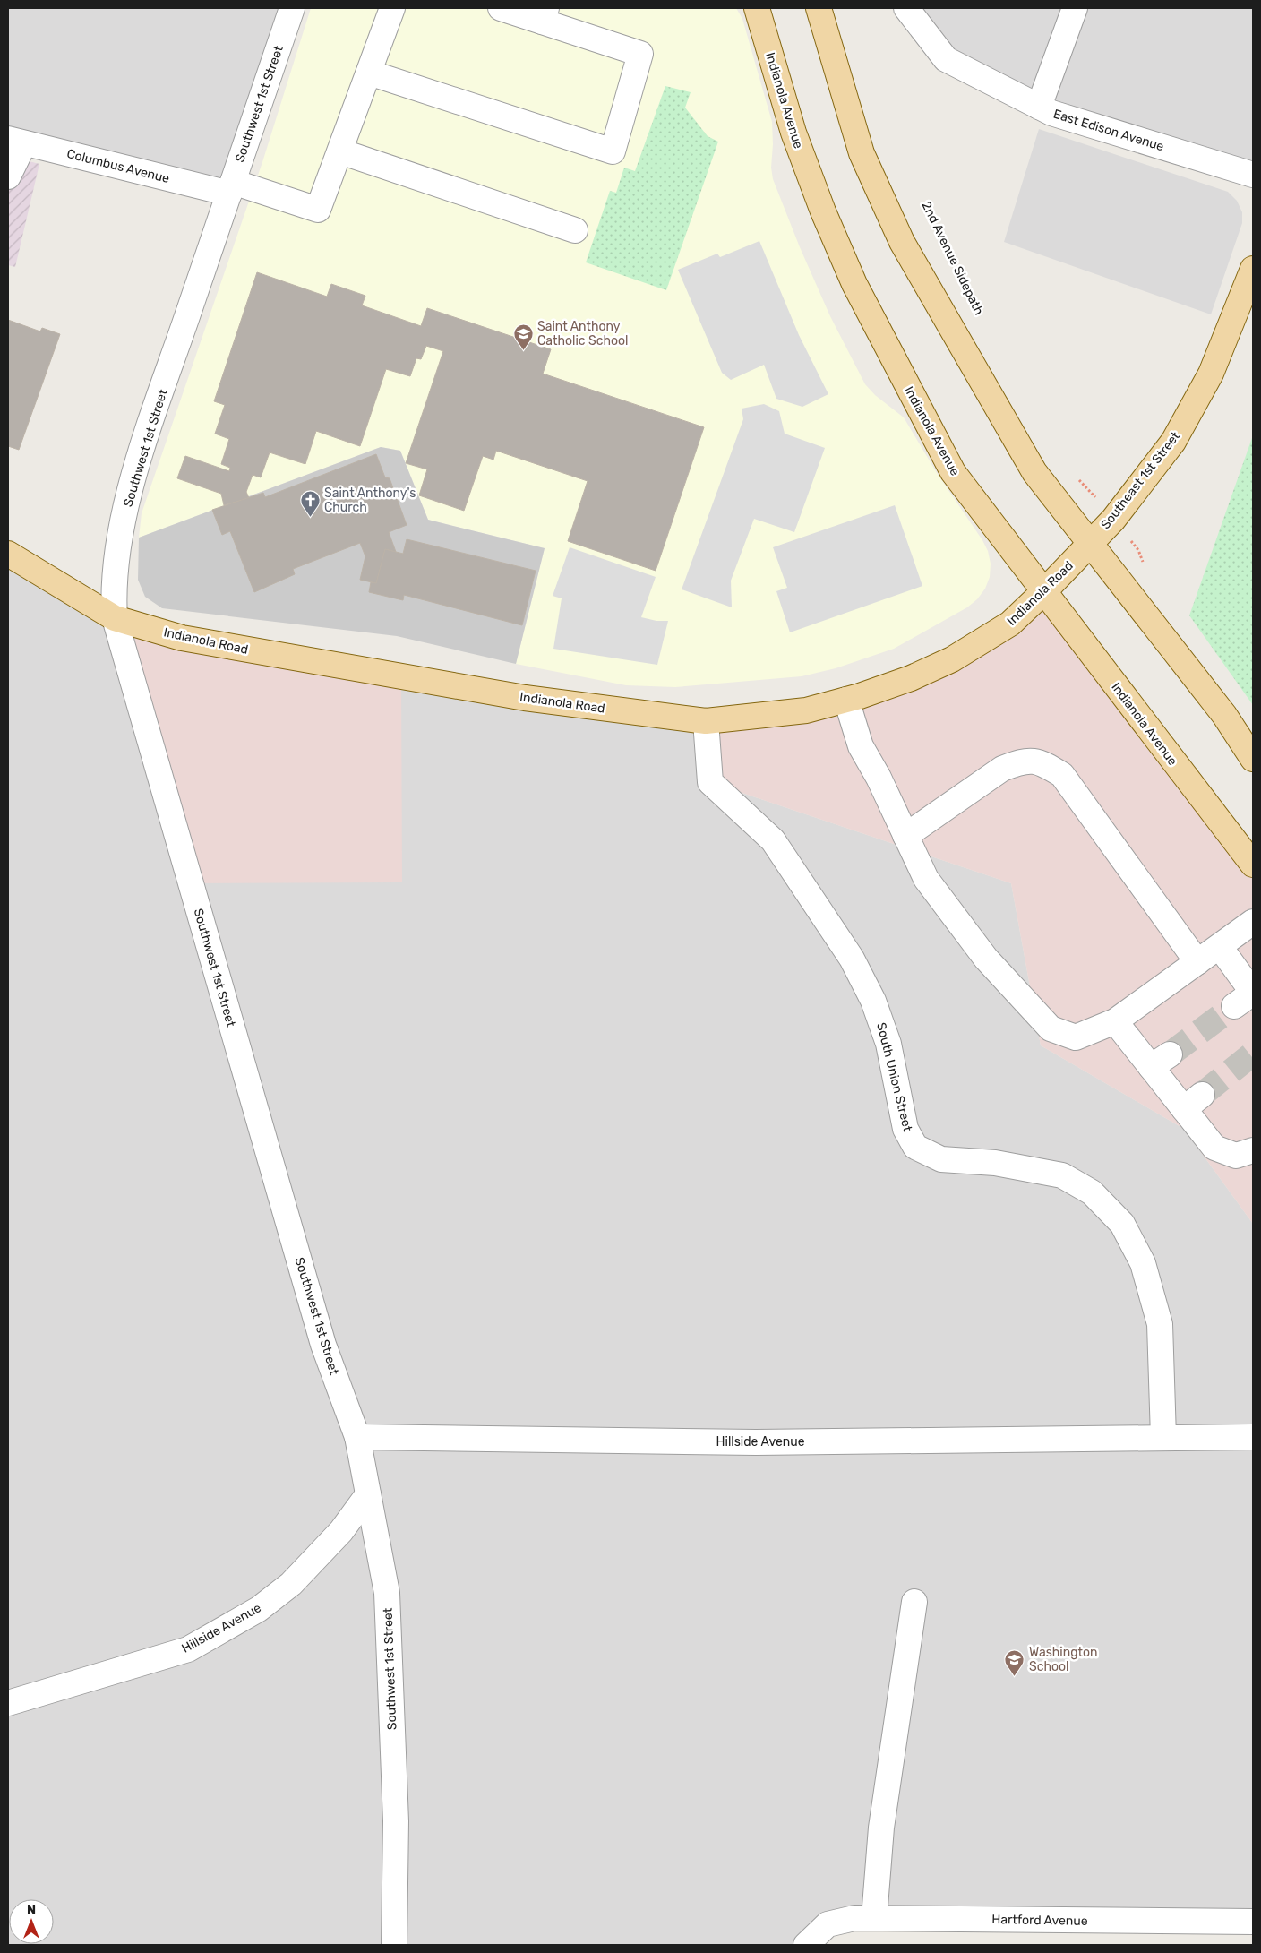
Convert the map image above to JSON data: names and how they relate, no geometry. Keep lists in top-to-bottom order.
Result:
{
  "streets": {
    "main road": ["Indianola Avenue", "Southeast 1st Street", "Indianola Road"],
    "street": [
      "Southwest 1st Street",
      "East Edison Avenue",
      "Columbus Avenue",
      "South Union Street",
      "Hillside Avenue",
      "Hartford Avenue"
    ]
  },
  "crossings": [
    ["Indianola Avenue", "Indianola Road"],
    ["Southwest 1st Street", "Columbus Avenue"],
    ["Southwest 1st Street", "Indianola Road"],
    ["Southwest 1st Street", "Hillside Avenue"],
    ["Southeast 1st Street", "Indianola Road"],
    ["Indianola Road", "South Union Street"],
    ["South Union Street", "Hillside Avenue"]
  ],
  "places": {
    "school or university": ["Saint Anthony Catholic School", "Washington School"],
    "church": ["Saint Anthony's Church"]
  },
  "north": "top"
}
